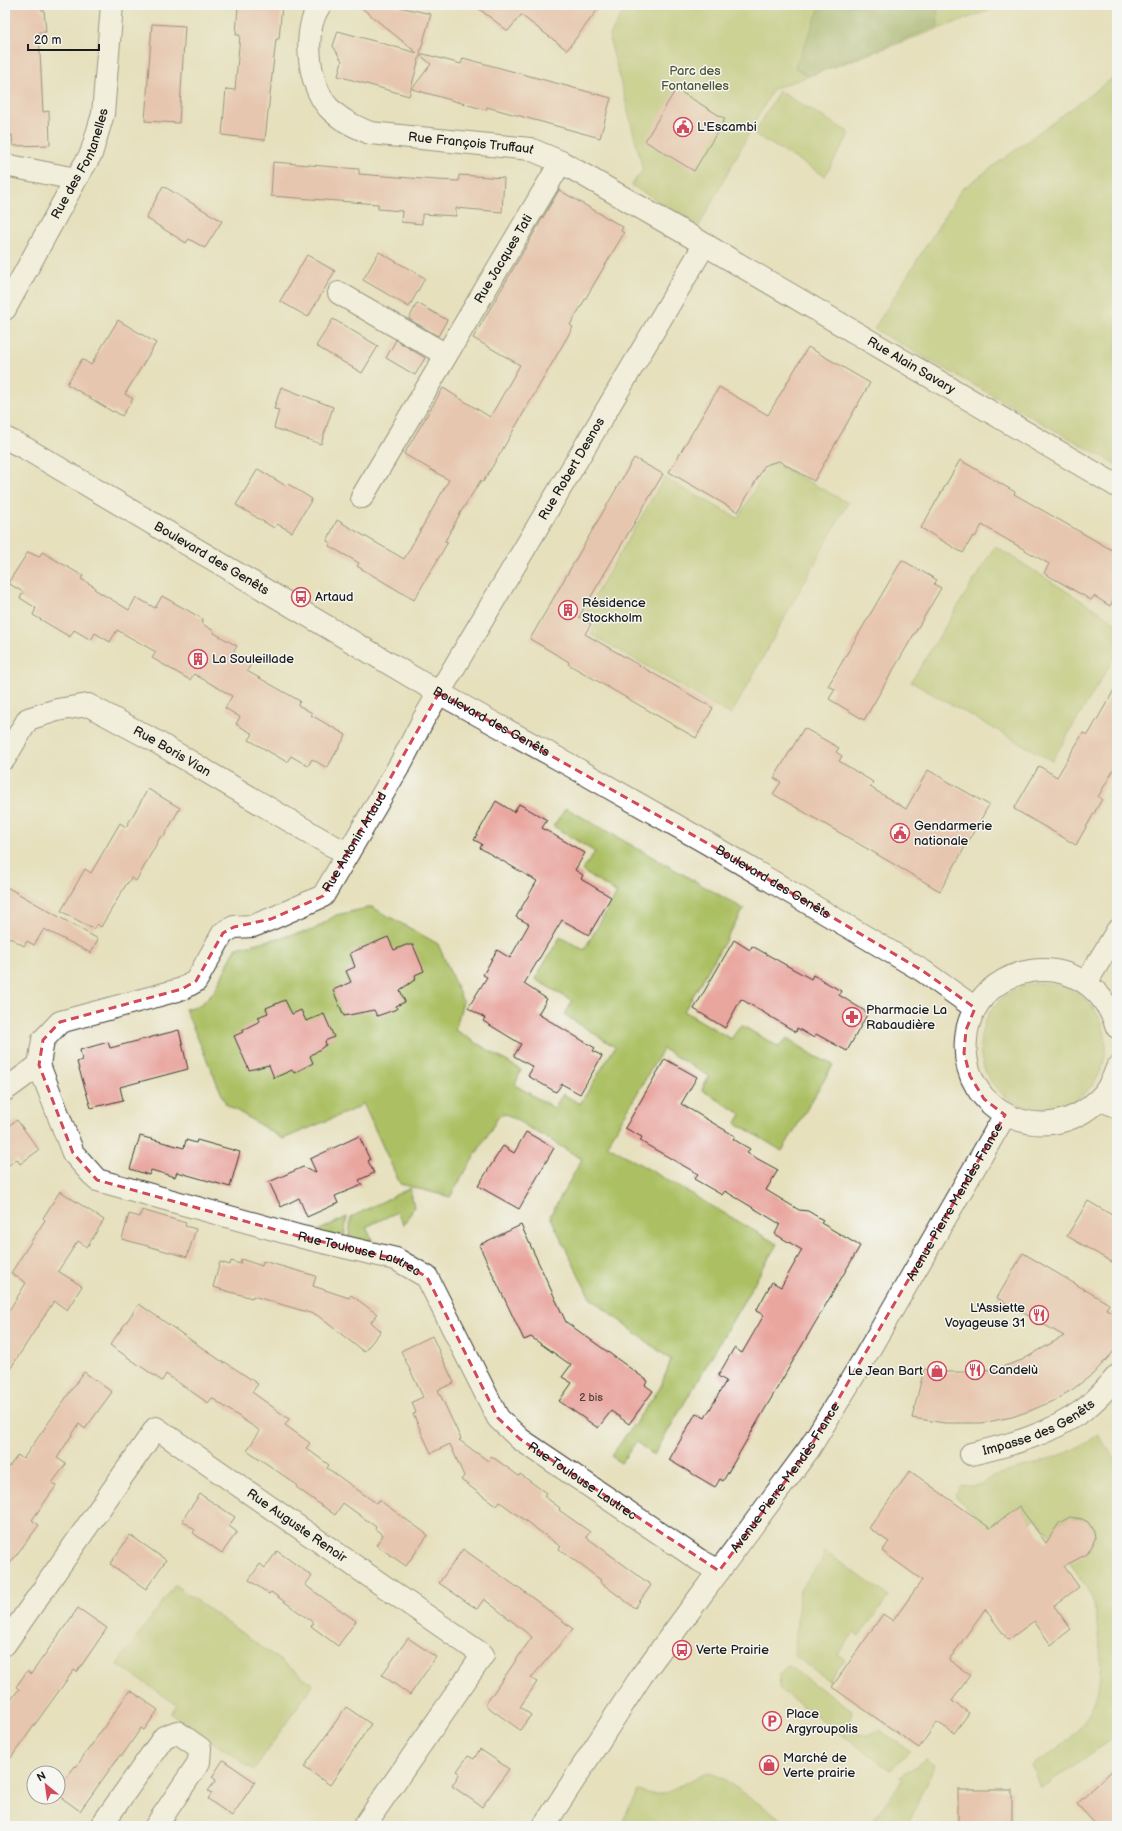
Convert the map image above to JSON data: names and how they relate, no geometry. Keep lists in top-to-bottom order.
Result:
{
  "streets": {
    "street": [
      "Rue François Truffaut",
      "Rue des Fontanelles",
      "Rue Jacques Tati",
      "Rue Alain Savary",
      "Rue Robert Desnos",
      "Boulevard des Genêts",
      "Rue Boris Vian",
      "Rue Antonin Artaud",
      "Avenue Pierre Mendès France",
      "Rue Toulouse Lautrec",
      "Impasse des Genêts",
      "Rue Auguste Renoir"
    ]
  },
  "crossings": [
    ["Rue François Truffaut", "Rue Jacques Tati"],
    ["Rue François Truffaut", "Rue Alain Savary"],
    ["Rue François Truffaut", "Rue Robert Desnos"],
    ["Rue Alain Savary", "Rue Robert Desnos"],
    ["Rue Robert Desnos", "Boulevard des Genêts"],
    ["Rue Robert Desnos", "Rue Antonin Artaud"],
    ["Boulevard des Genêts", "Rue Antonin Artaud"],
    ["Rue Boris Vian", "Rue Antonin Artaud"],
    ["Rue Antonin Artaud", "Rue Toulouse Lautrec"],
    ["Avenue Pierre Mendès France", "Rue Toulouse Lautrec"]
  ],
  "parks": ["Parc des Fontanelles"],
  "places": {
    "public building": ["L'Escambi", "Gendarmerie nationale"],
    "bus stop": ["Artaud", "Verte Prairie"],
    "building": ["Résidence Stockholm", "La Souleillade"],
    "pharmacy": ["Pharmacie La Rabaudière"],
    "restaurant": ["L'Assiette Voyageuse 31", "Candelù"],
    "shop": ["Le Jean Bart", "Marché de Verte prairie"],
    "parking": ["Place Argyroupolis"]
  },
  "house_numbers": ["2 bis"],
  "scale_bar": "20 m",
  "north": "top left"
}
